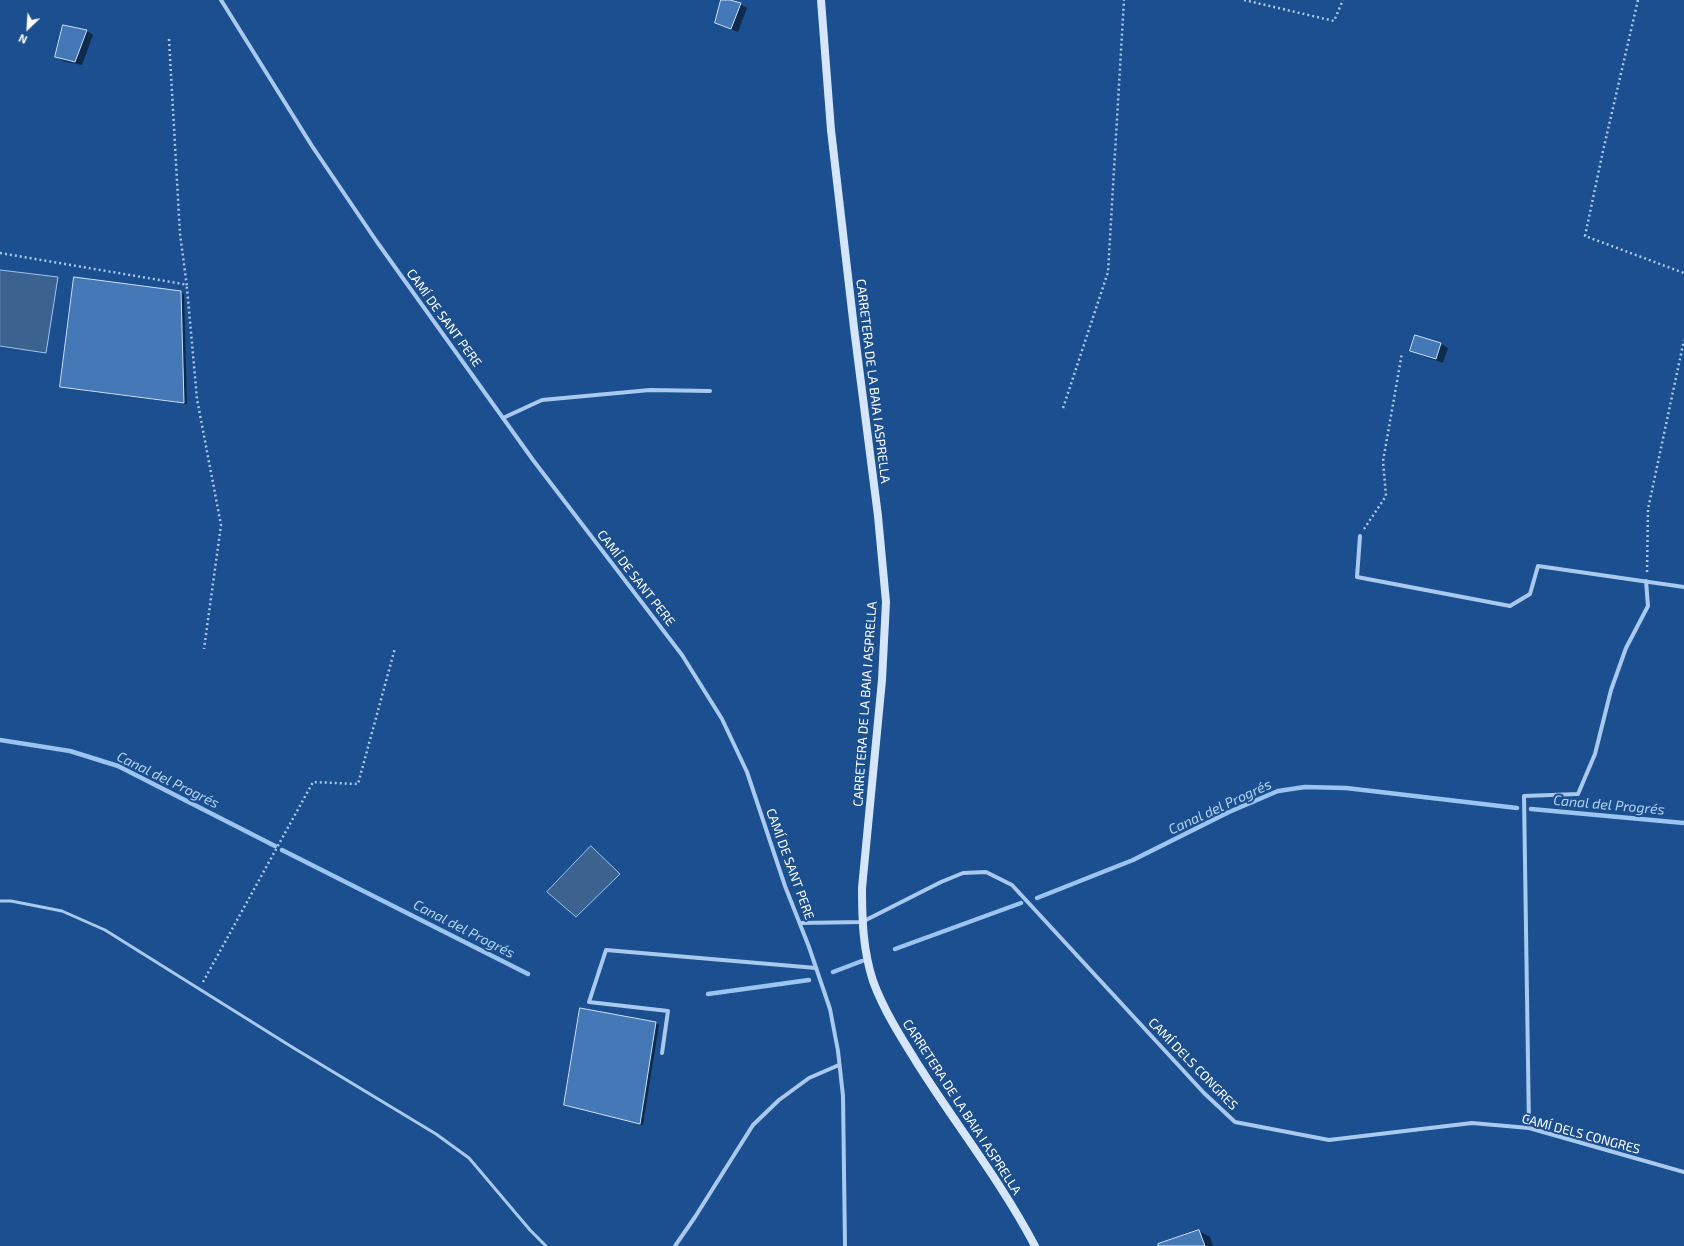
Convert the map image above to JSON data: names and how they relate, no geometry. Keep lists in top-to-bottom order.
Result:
{
  "streets": {
    "main road": ["CARRETERA DE LA BAIA I ASPRELLA"],
    "street": ["CAMÍ DE SANT PERE", "CAMÍ DELS CONGRES"]
  },
  "crossings": [
    ["CAMÍ DE SANT PERE", "CAMÍ DELS CONGRES"],
    ["CARRETERA DE LA BAIA I ASPRELLA", "CAMÍ DELS CONGRES"]
  ],
  "water": ["Canal del Progrés"],
  "north": "bottom left"
}
